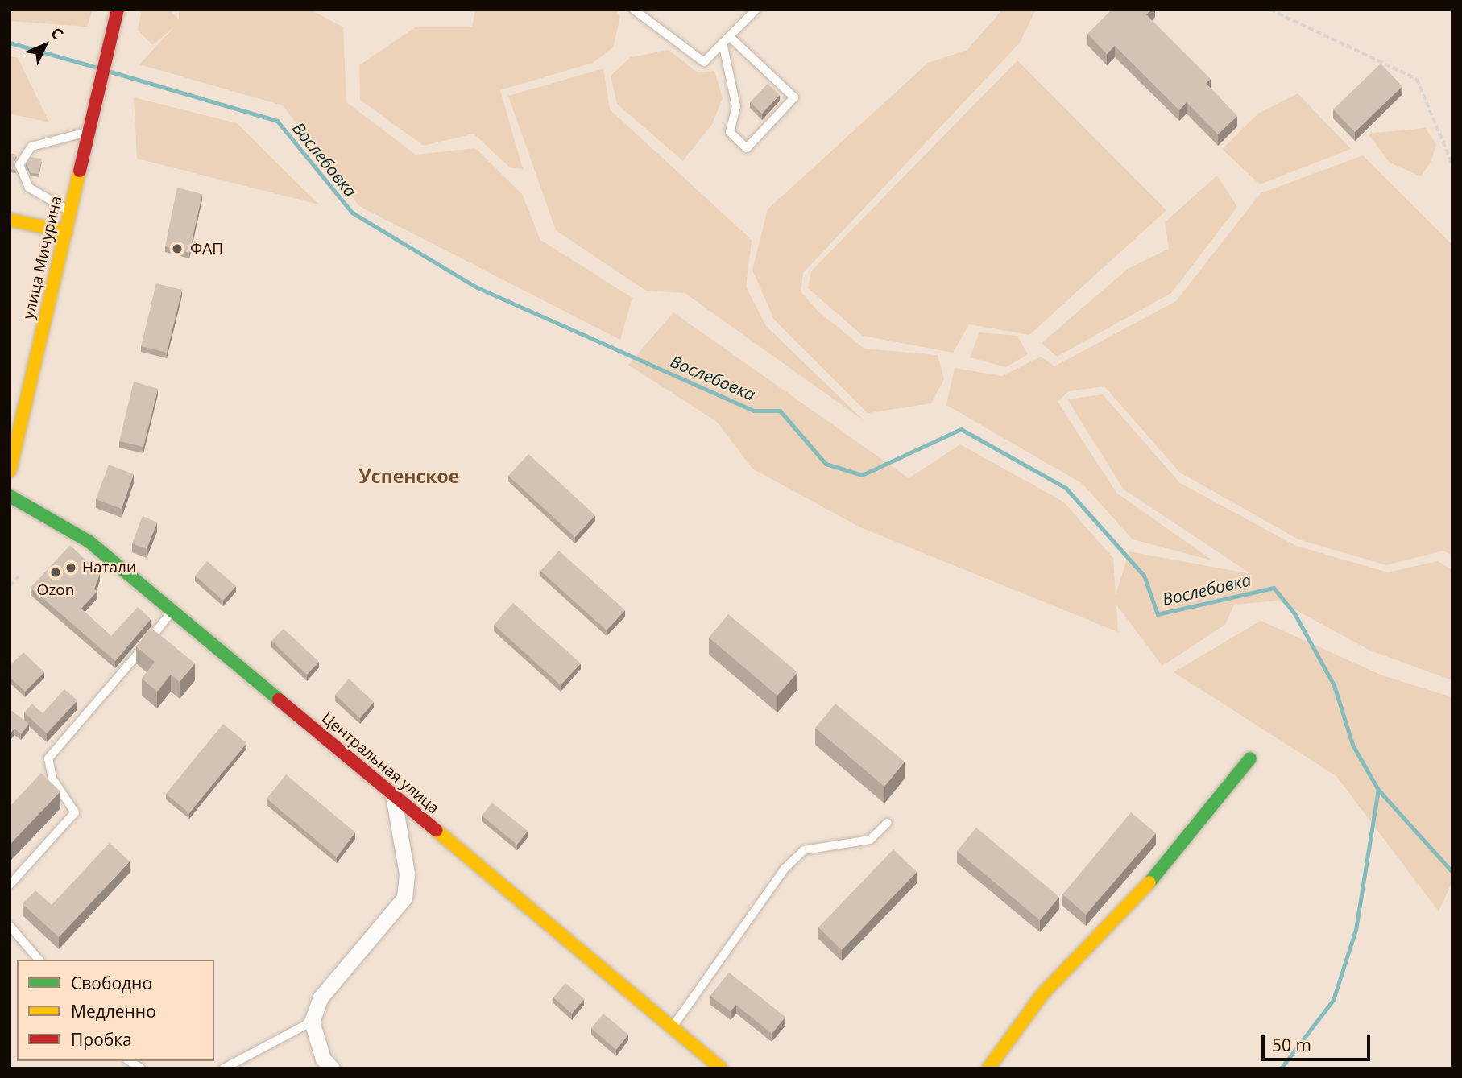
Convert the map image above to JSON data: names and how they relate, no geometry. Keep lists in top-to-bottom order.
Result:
{
  "streets": {
    "street": ["улица Мичурина", "Центральная улица"]
  },
  "districts": ["Успенское"],
  "water": ["Вослебовка"],
  "places": ["ФАП", "Натали", "Ozon"],
  "legend": ["Свободно", "Медленно", "Пробка"],
  "scale_bar": "50 m",
  "north": "top right"
}
